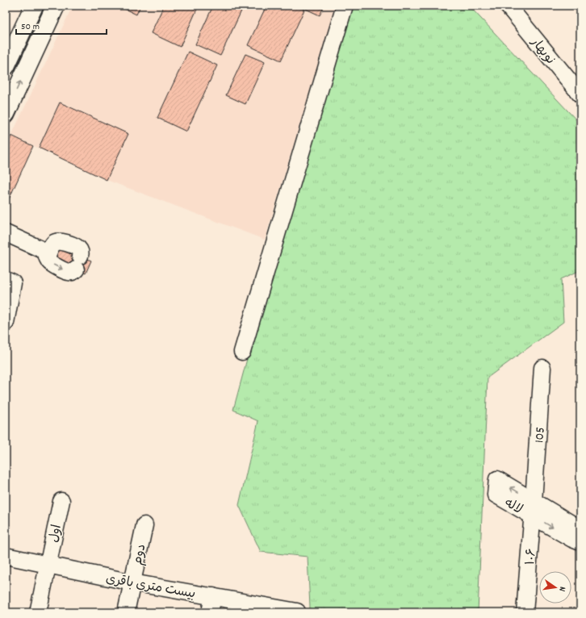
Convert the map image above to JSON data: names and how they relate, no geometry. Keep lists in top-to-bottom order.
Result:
{
  "streets": {
    "street": [
      "نوبهار",
      "105",
      "لاله",
      "اول",
      "دوم",
      "۱۰۶",
      "بیست متری باقری"
    ]
  },
  "crossings": [
    ["105", "لاله"],
    ["105", "۱۰۶"],
    ["لاله", "۱۰۶"],
    ["اول", "بیست متری باقری"],
    ["دوم", "بیست متری باقری"]
  ],
  "scale_bar": "50 m",
  "north": "right"
}
